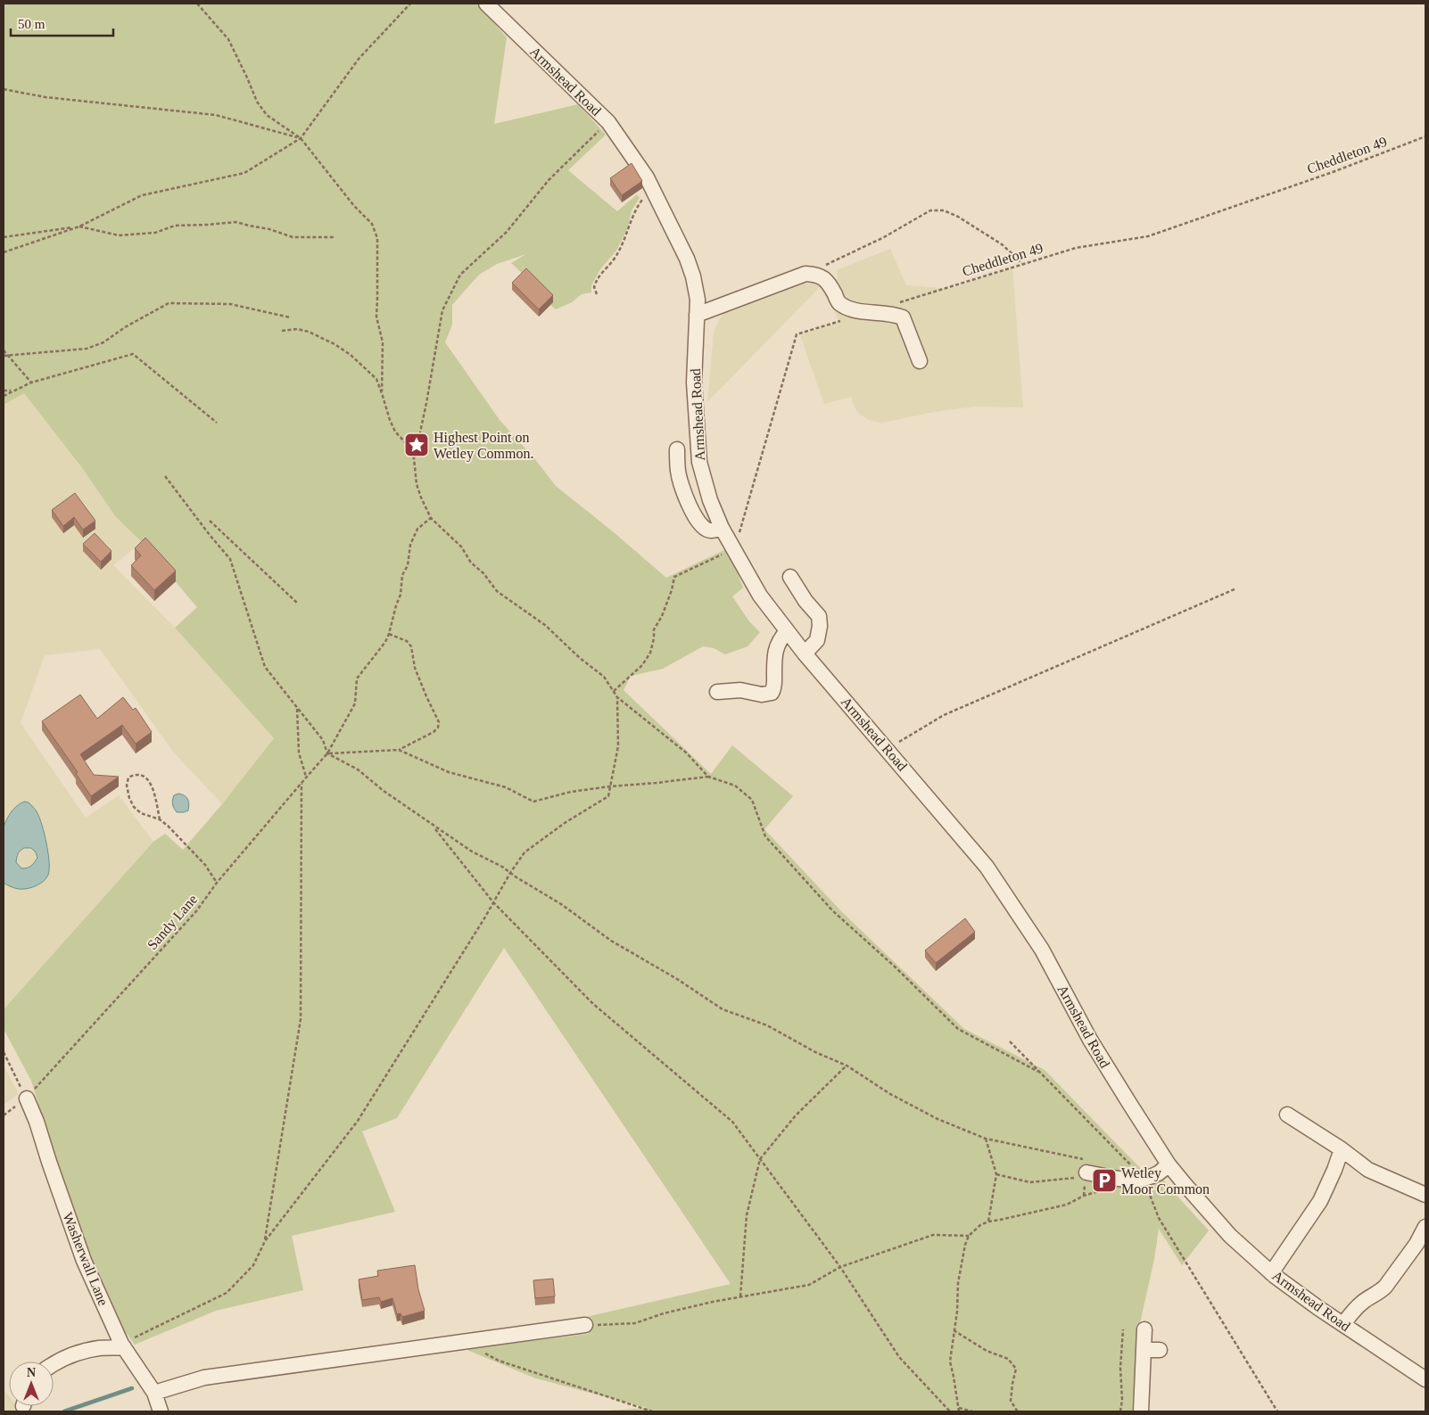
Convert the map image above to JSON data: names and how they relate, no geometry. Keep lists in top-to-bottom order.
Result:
{
  "streets": {
    "street": ["Armshead Road", "Washerwall Lane"],
    "path": ["Cheddleton 49", "Sandy Lane"]
  },
  "crossings": [
    ["Sandy Lane", "Washerwall Lane"]
  ],
  "places": {
    "place": ["Highest Point on Wetley Common."],
    "parking": ["Wetley Moor Common"]
  },
  "scale_bar": "50 m",
  "north": "top"
}
